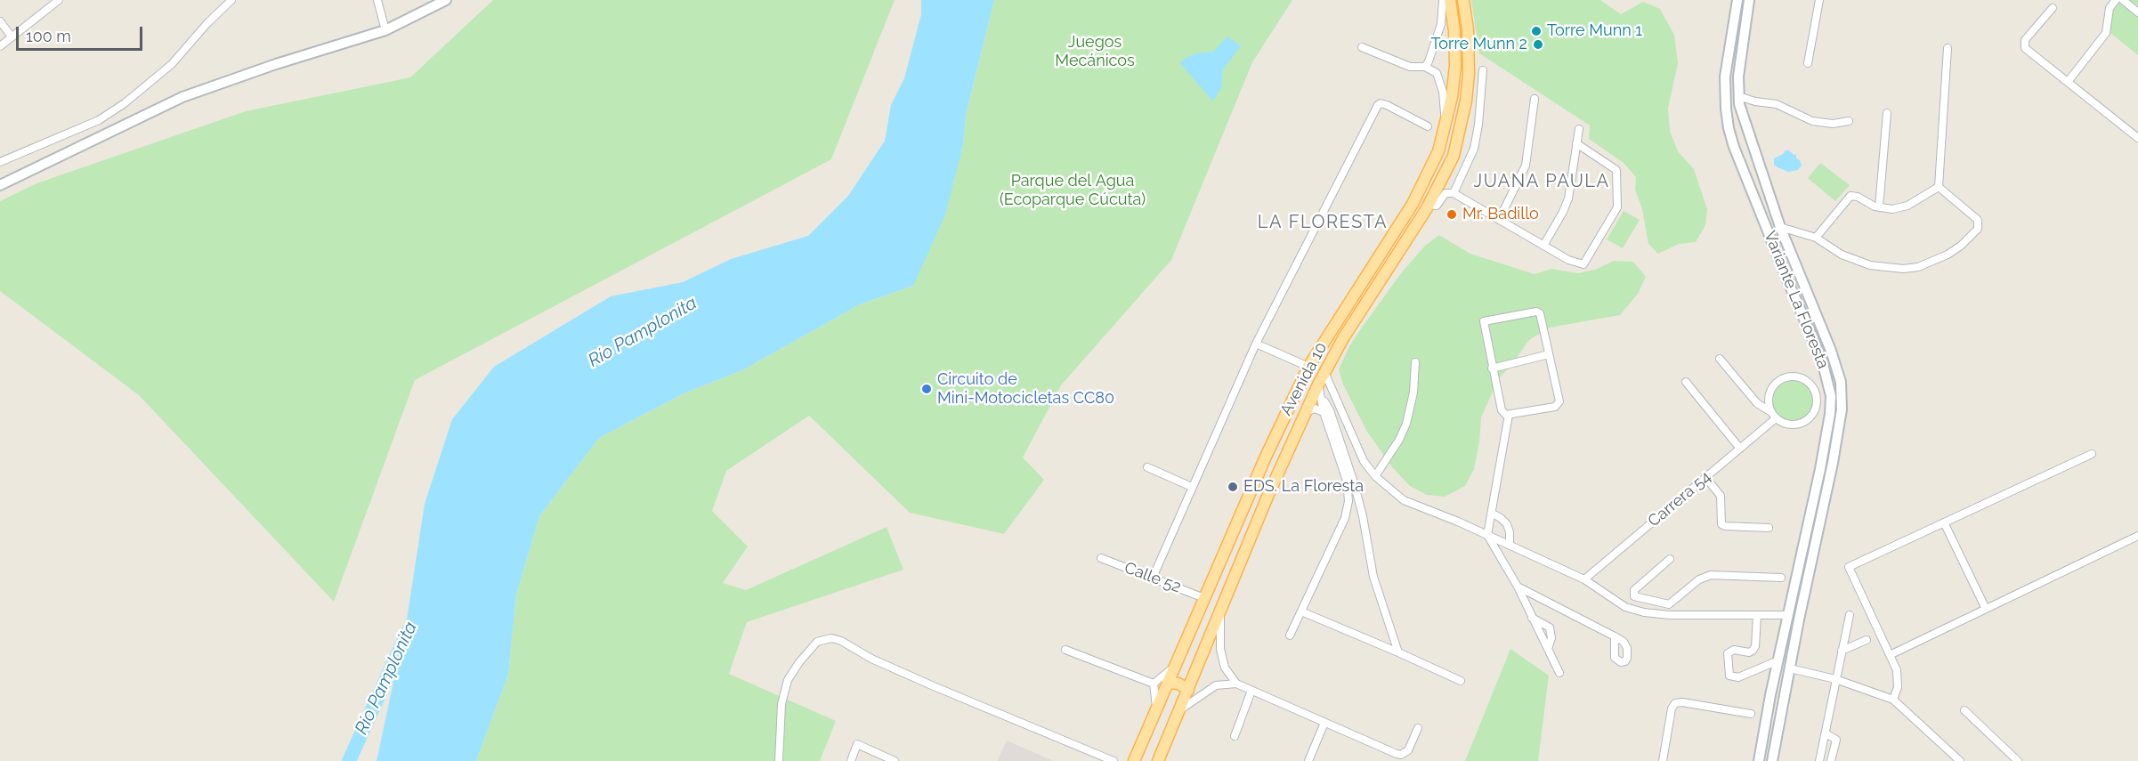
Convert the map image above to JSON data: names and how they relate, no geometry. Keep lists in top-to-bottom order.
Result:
{
  "streets": {
    "main road": ["Variante La Floresta", "Avenida 10"],
    "street": ["Carrera 54", "Calle 52"]
  },
  "crossings": [
    ["Avenida 10", "Calle 52"]
  ],
  "districts": ["JUANA PAULA", "LA FLORESTA"],
  "water": ["Río Pamplonita"],
  "parks": ["Juegos Mecánicos", "Parque del Agua (Ecoparque Cúcuta)"],
  "places": [
    "Torre Munn 1",
    "Torre Munn 2",
    "Mr. Badillo",
    "Circuito de Mini-Motocicletas CC80",
    "EDS. La Floresta"
  ],
  "scale_bar": "100 m"
}
